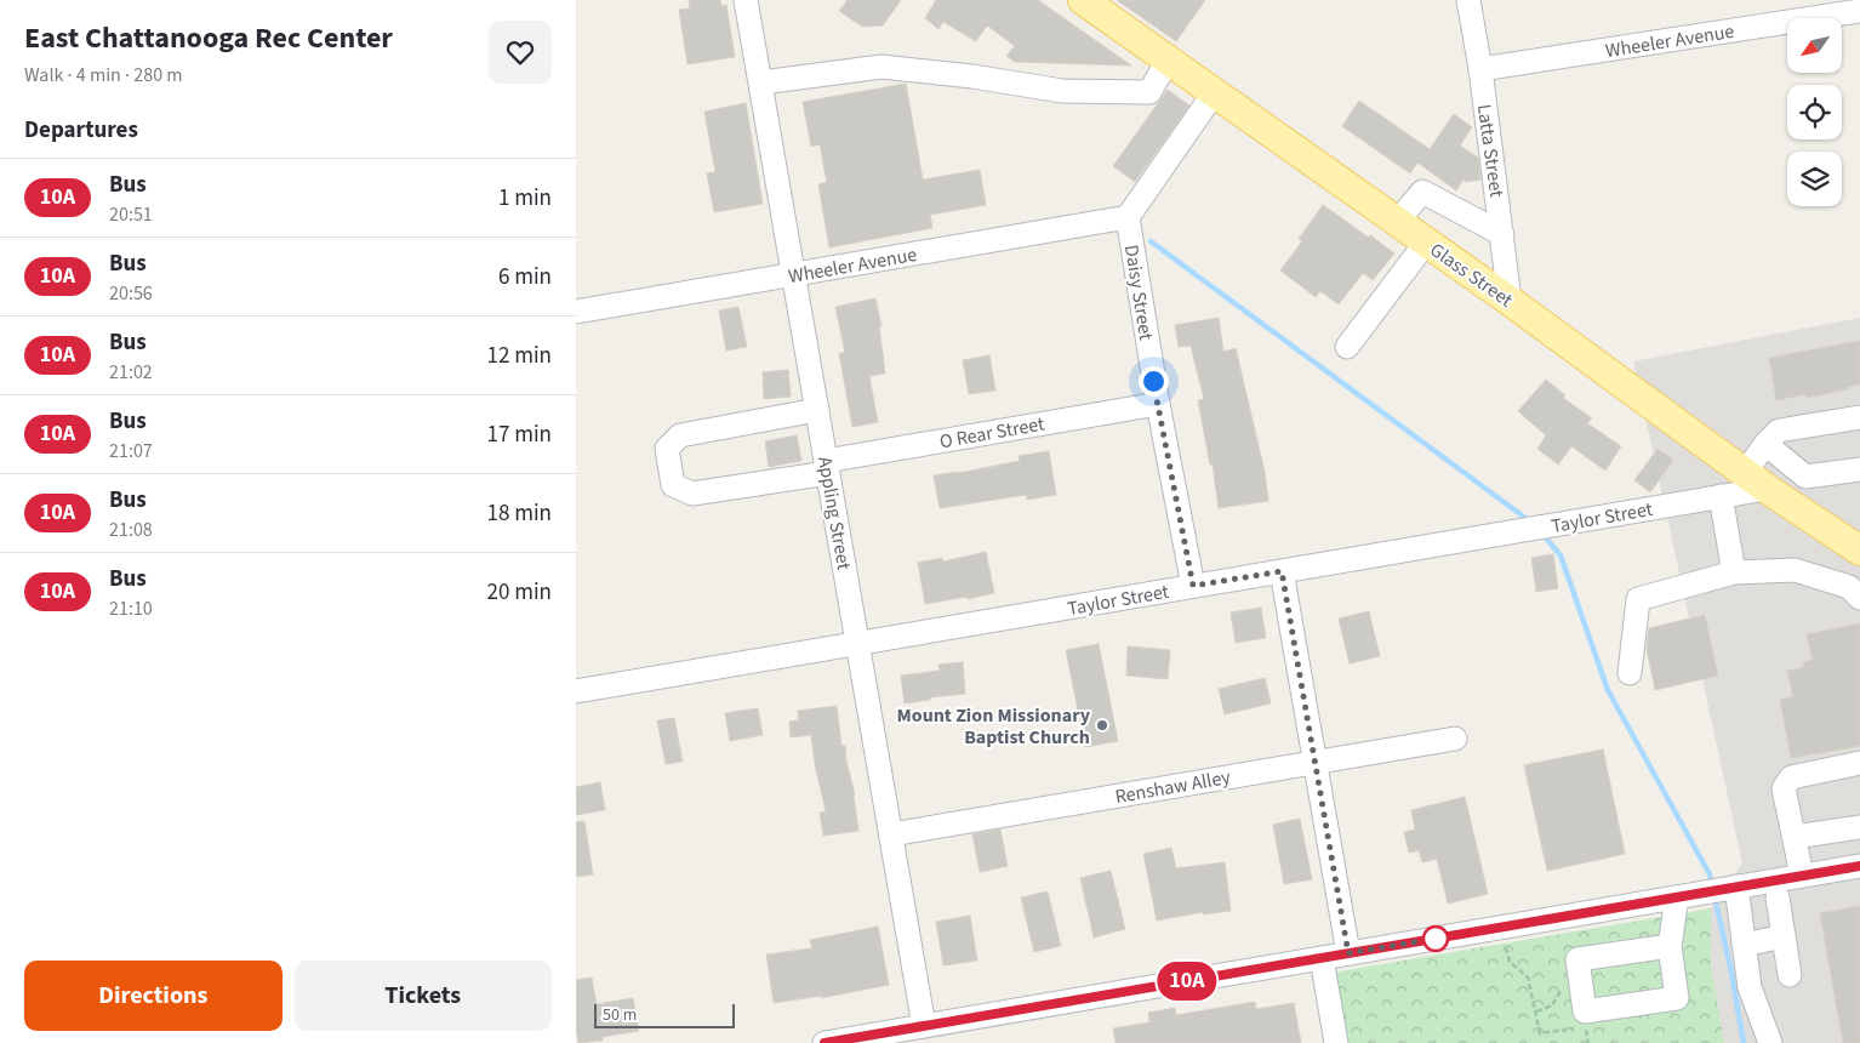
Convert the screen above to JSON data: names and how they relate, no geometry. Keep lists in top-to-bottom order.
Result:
{
  "streets": {
    "main road": ["Glass Street"],
    "street": [
      "Wheeler Avenue",
      "Latta Street",
      "Daisy Street",
      "O Rear Street",
      "Appling Street",
      "Taylor Street",
      "Renshaw Alley"
    ]
  },
  "crossings": [
    ["Wheeler Avenue", "Latta Street"],
    ["Wheeler Avenue", "Daisy Street"],
    ["Wheeler Avenue", "Appling Street"],
    ["Latta Street", "Glass Street"],
    ["Glass Street", "Daisy Street"],
    ["Glass Street", "Taylor Street"],
    ["Daisy Street", "O Rear Street"],
    ["Daisy Street", "Taylor Street"],
    ["O Rear Street", "Appling Street"],
    ["Appling Street", "Taylor Street"],
    ["Appling Street", "Renshaw Alley"]
  ],
  "places": ["Mount Zion Missionary Baptist Church"],
  "lines": ["bus line 10A"],
  "scale_bar": "50 m",
  "north": "bottom left",
  "page": {
    "heading": [
      ["East Chattanooga Rec Center", "Walk · 4 min · 280 m"],
      "Departures"
    ],
    "on_map": "10A",
    "list": [
      {
        "mark": "10A",
        "name": "Bus",
        "note": "20:51",
        "value": "1 min"
      },
      {
        "mark": "10A",
        "name": "Bus",
        "note": "20:56",
        "value": "6 min"
      },
      {
        "mark": "10A",
        "name": "Bus",
        "note": "21:02",
        "value": "12 min"
      },
      {
        "mark": "10A",
        "name": "Bus",
        "note": "21:07",
        "value": "17 min"
      },
      {
        "mark": "10A",
        "name": "Bus",
        "note": "21:08",
        "value": "18 min"
      },
      {
        "mark": "10A",
        "name": "Bus",
        "note": "21:10",
        "value": "20 min"
      }
    ],
    "buttons": ["Directions", "Tickets"],
    "scale": "50 m"
  }
}
